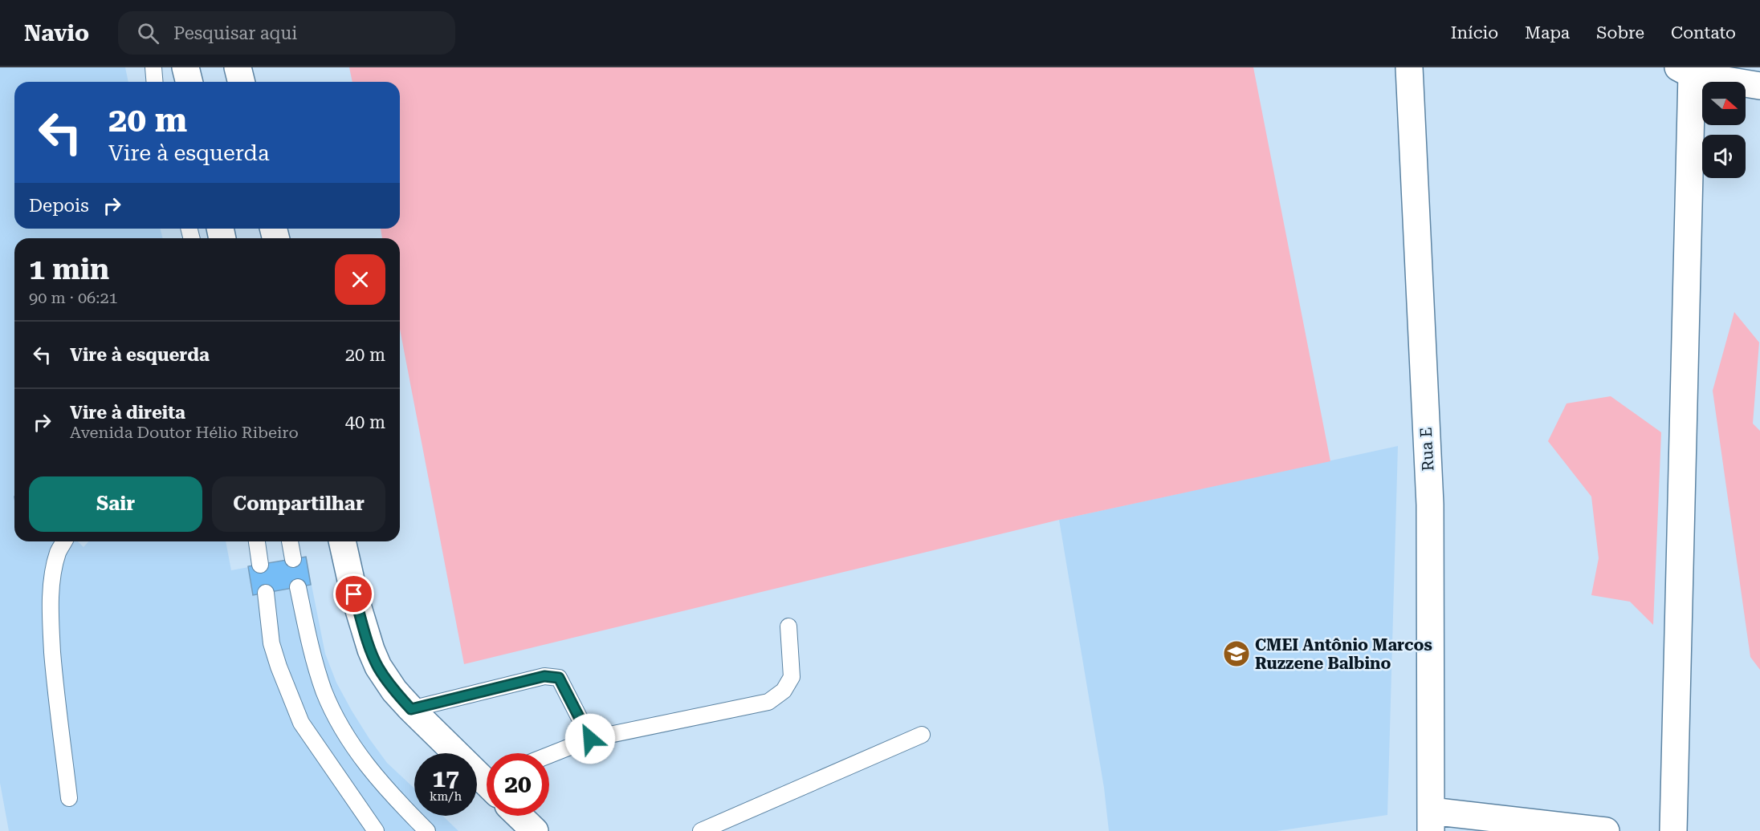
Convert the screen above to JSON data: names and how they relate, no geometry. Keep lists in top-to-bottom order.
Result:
{
  "streets": {
    "street": ["Rua E"]
  },
  "places": {
    "school or university": ["CMEI Antônio Marcos Ruzzene Balbino"]
  },
  "north": "right",
  "page": {
    "header": "Navio",
    "search": "Pesquisar aqui",
    "nav": [
      "Início",
      "Mapa",
      "Sobre",
      "Contato"
    ],
    "turn": ["20 m", "Vire à esquerda"],
    "then": "Depois",
    "heading": ["1 min", "90 m · 06:21"],
    "list": [
      {
        "name": "Vire à esquerda",
        "value": "20 m"
      },
      {
        "name": "Vire à direita",
        "note": "Avenida Doutor Hélio Ribeiro",
        "value": "40 m"
      }
    ],
    "buttons": ["Sair", "Compartilhar"],
    "speed": "17 km/h",
    "limit": "20"
  }
}
